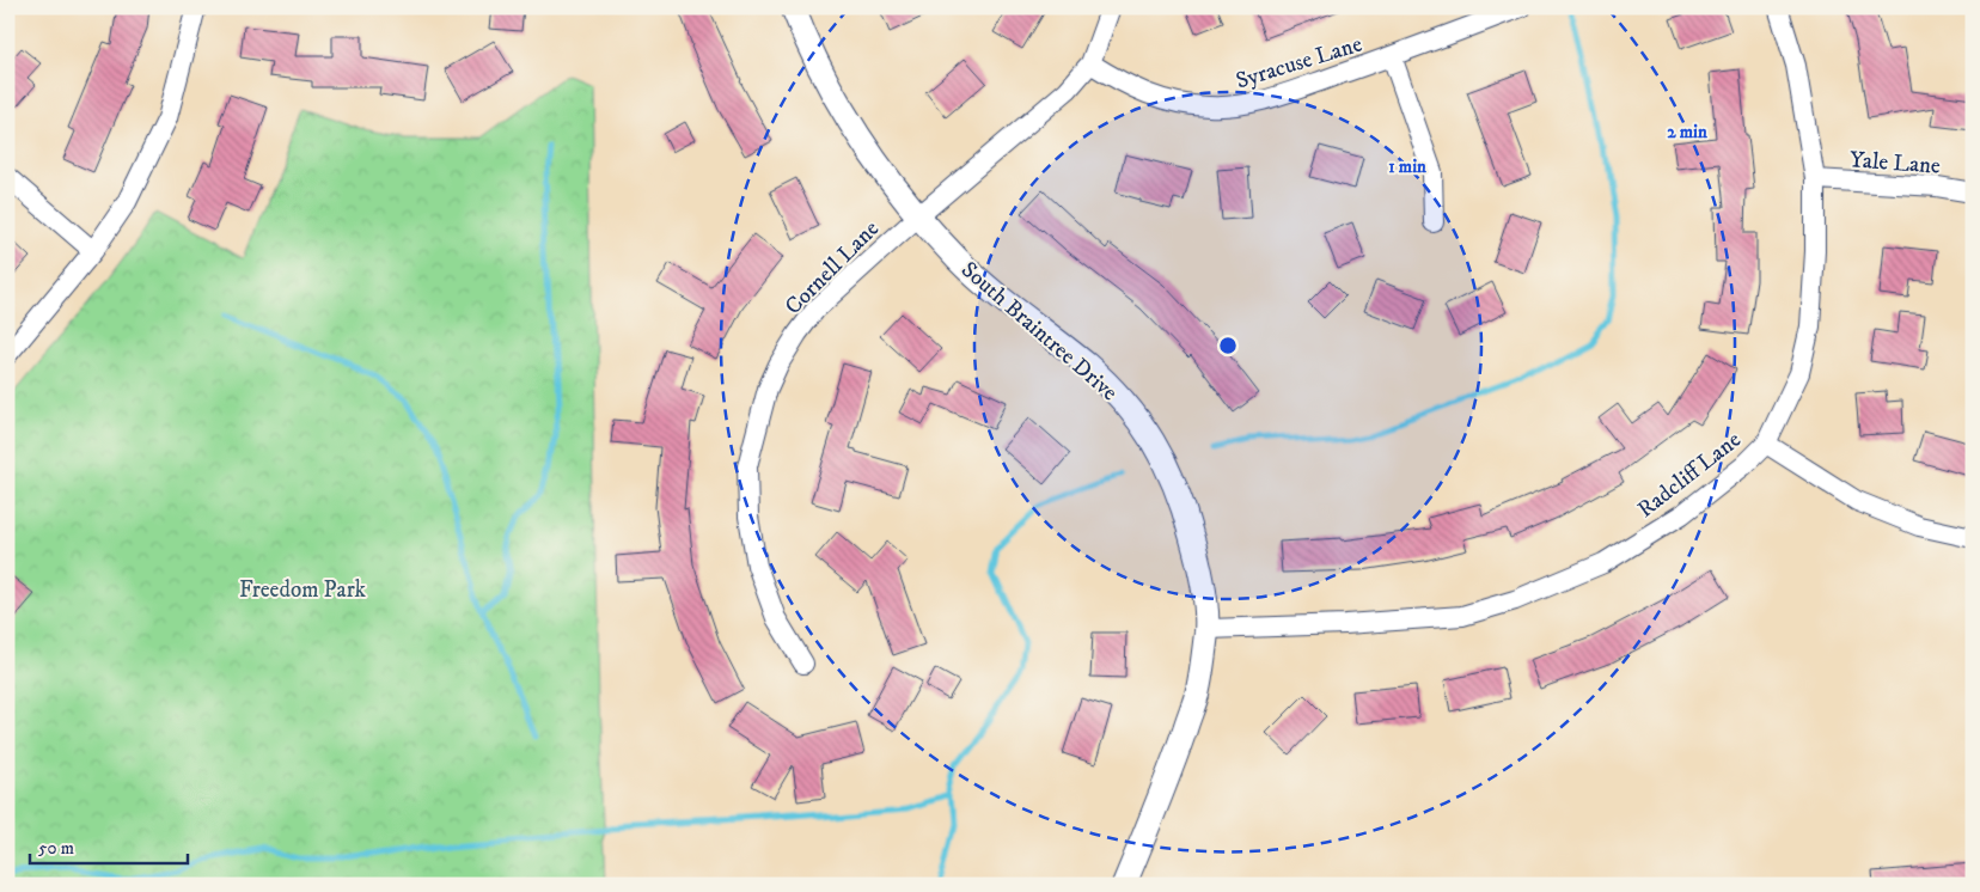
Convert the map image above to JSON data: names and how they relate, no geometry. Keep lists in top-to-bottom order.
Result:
{
  "streets": {
    "street": [
      "Syracuse Lane",
      "Yale Lane",
      "Cornell Lane",
      "South Braintree Drive",
      "Radcliff Lane"
    ]
  },
  "crossings": [
    ["Syracuse Lane", "Cornell Lane"],
    ["Yale Lane", "Radcliff Lane"],
    ["Cornell Lane", "South Braintree Drive"],
    ["South Braintree Drive", "Radcliff Lane"]
  ],
  "parks": ["Freedom Park"],
  "scale_bar": "50 m",
  "rings": ["2 min", "1 min"]
}
